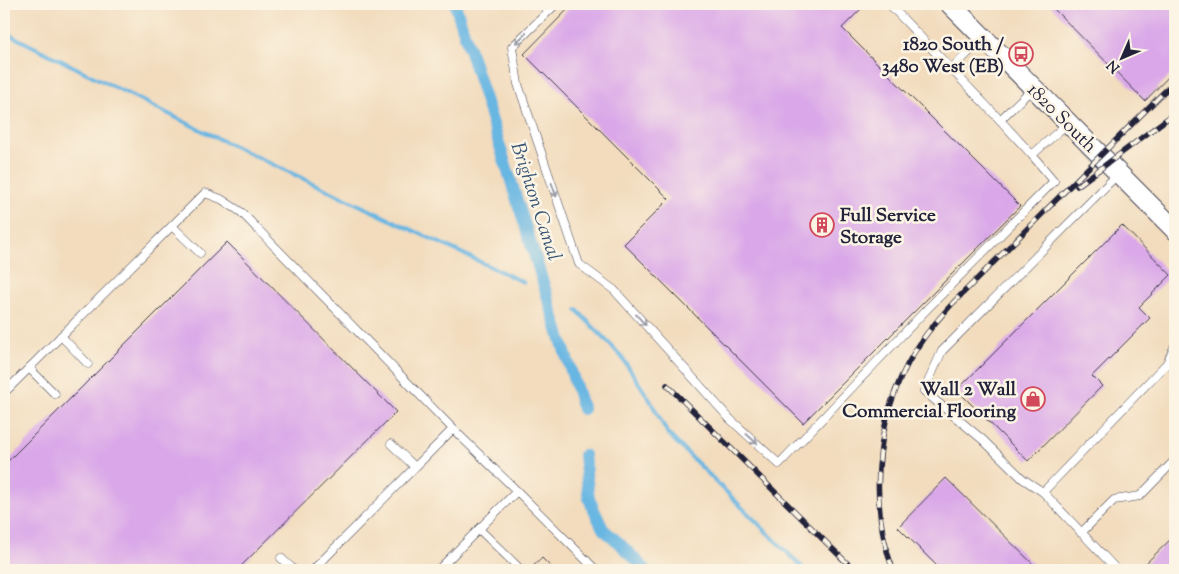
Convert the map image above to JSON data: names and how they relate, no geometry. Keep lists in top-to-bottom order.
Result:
{
  "streets": {
    "street": ["1820 South"]
  },
  "water": ["Brighton Canal"],
  "places": {
    "bus stop": ["1820 South / 3480 West (EB)"],
    "building": ["Full Service Storage"],
    "shop": ["Wall 2 Wall Commercial Flooring"]
  },
  "north": "bottom left"
}
